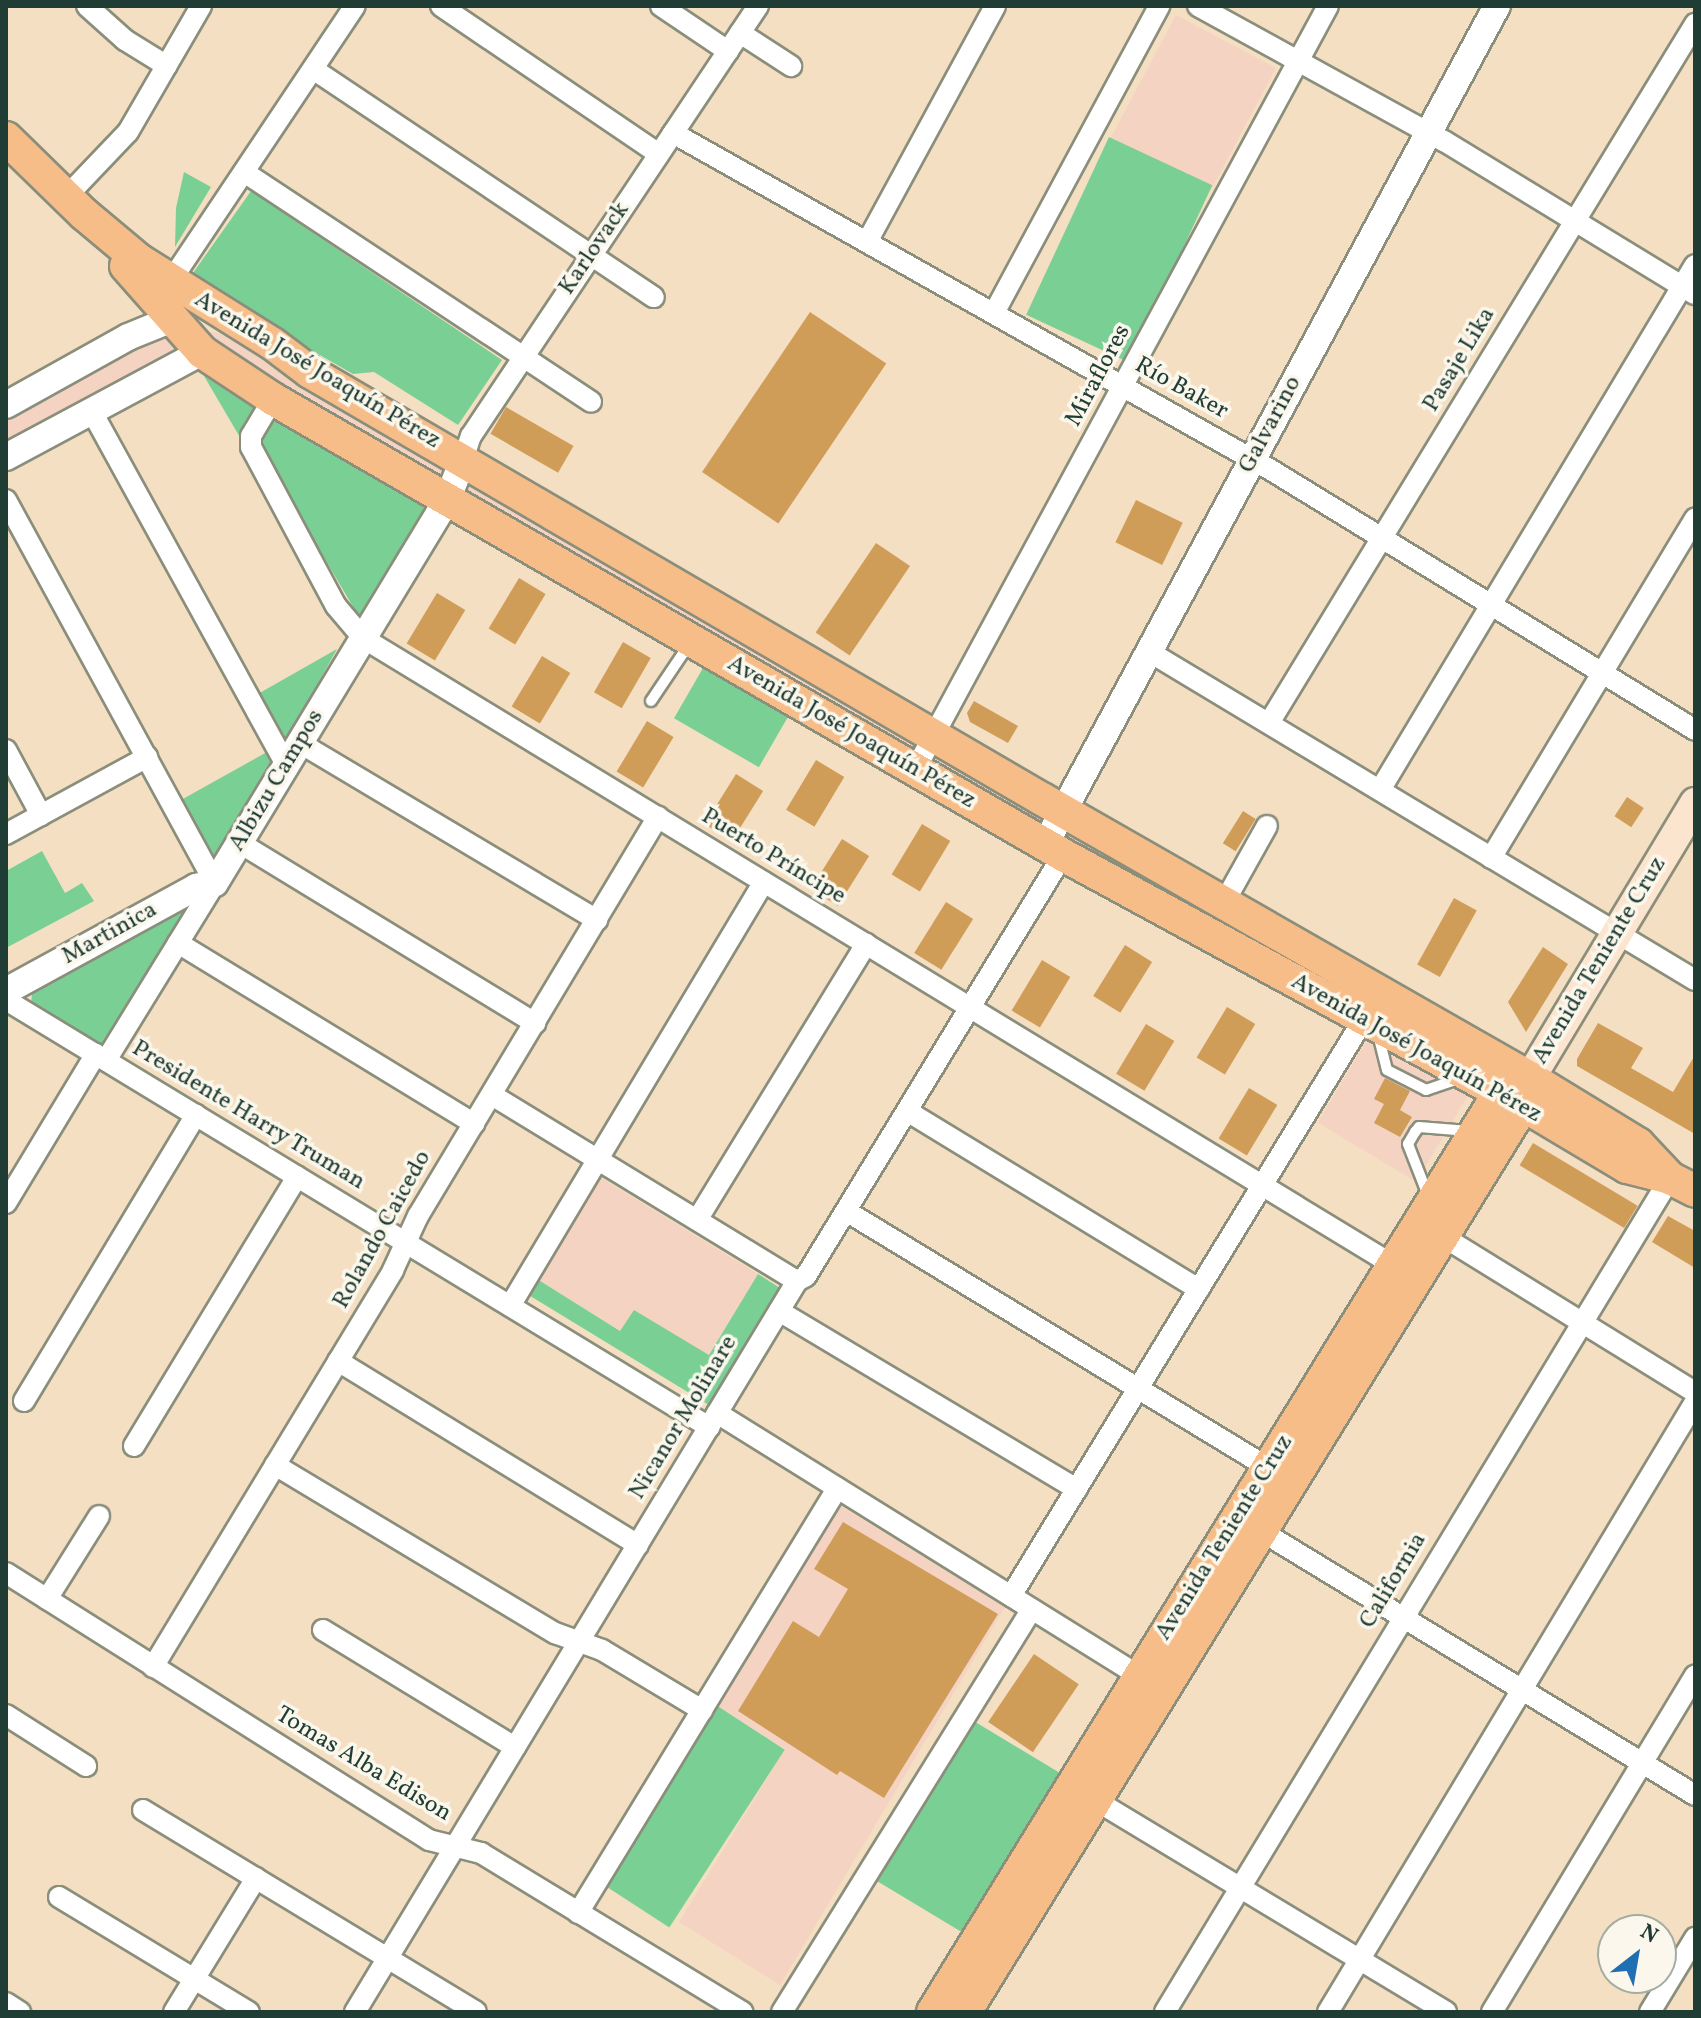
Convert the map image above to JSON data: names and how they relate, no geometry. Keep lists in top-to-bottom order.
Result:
{
  "streets": {
    "main road": ["Avenida José Joaquín Pérez", "Avenida Teniente Cruz"],
    "street": [
      "Karlovack",
      "Pasaje Lika",
      "Miraflores",
      "Río Baker",
      "Galvarino",
      "Albizu Campos",
      "Puerto Príncipe",
      "Martinica",
      "Presidente Harry Truman",
      "Rolando Caicedo",
      "Nicanor Molinare",
      "California",
      "Tomas Alba Edison"
    ]
  },
  "crossings": [
    ["Karlovack", "Avenida José Joaquín Pérez"],
    ["Karlovack", "Río Baker"],
    ["Karlovack", "Albizu Campos"],
    ["Pasaje Lika", "Río Baker"],
    ["Avenida José Joaquín Pérez", "Miraflores"],
    ["Avenida José Joaquín Pérez", "Galvarino"],
    ["Avenida José Joaquín Pérez", "Albizu Campos"],
    ["Avenida José Joaquín Pérez", "Puerto Príncipe"],
    ["Avenida José Joaquín Pérez", "Avenida Teniente Cruz"],
    ["Avenida José Joaquín Pérez", "Nicanor Molinare"],
    ["Avenida José Joaquín Pérez", "California"],
    ["Miraflores", "Río Baker"],
    ["Río Baker", "Galvarino"],
    ["Galvarino", "Nicanor Molinare"],
    ["Albizu Campos", "Puerto Príncipe"],
    ["Albizu Campos", "Martinica"],
    ["Albizu Campos", "Presidente Harry Truman"],
    ["Puerto Príncipe", "Avenida Teniente Cruz"],
    ["Puerto Príncipe", "Rolando Caicedo"],
    ["Puerto Príncipe", "Nicanor Molinare"],
    ["Avenida Teniente Cruz", "Presidente Harry Truman"],
    ["Presidente Harry Truman", "Rolando Caicedo"],
    ["Presidente Harry Truman", "Nicanor Molinare"],
    ["Rolando Caicedo", "Tomas Alba Edison"],
    ["Nicanor Molinare", "Tomas Alba Edison"]
  ],
  "north": "top right"
}
